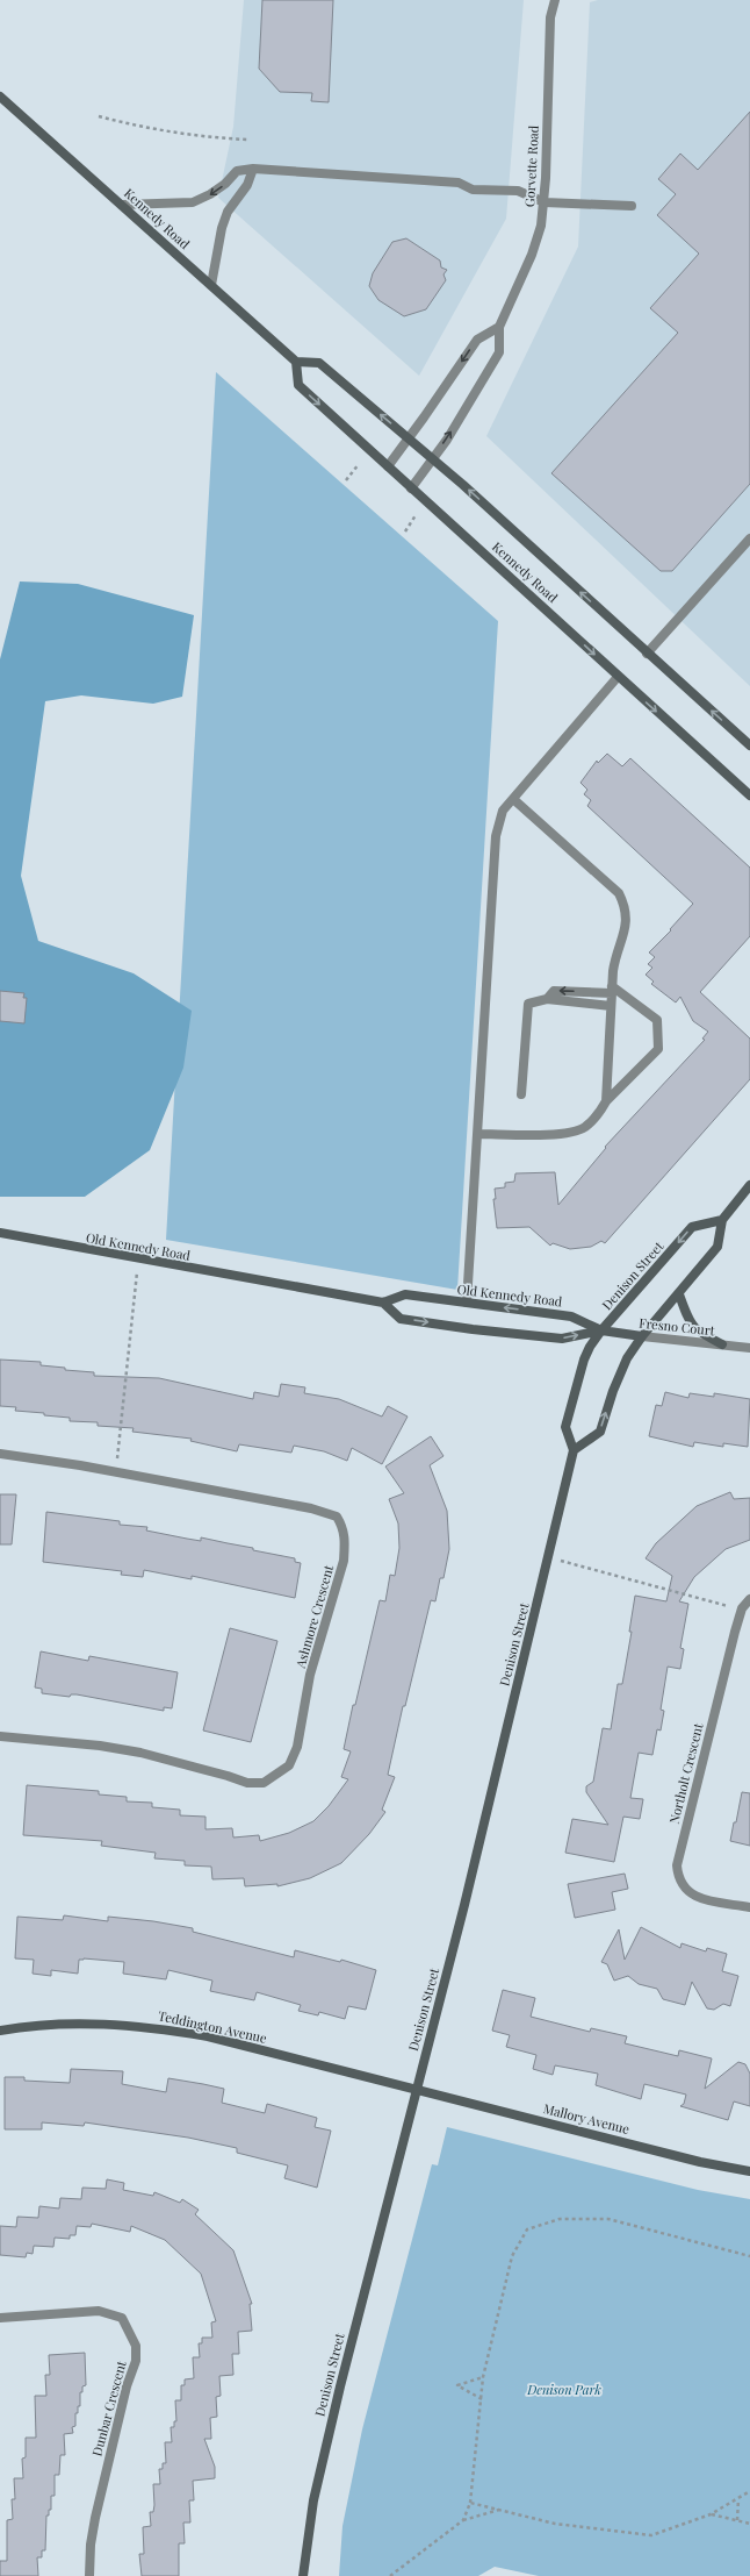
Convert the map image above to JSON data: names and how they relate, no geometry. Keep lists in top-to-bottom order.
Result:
{
  "streets": {
    "street": [
      "Gorvette Road",
      "Kennedy Road",
      "Old Kennedy Road",
      "Denison Street",
      "Fresno Court",
      "Ashmore Crescent",
      "Northolt Crescent",
      "Teddington Avenue",
      "Mallory Avenue",
      "Dunbar Crescent"
    ]
  },
  "crossings": [
    ["Gorvette Road", "Kennedy Road"],
    ["Old Kennedy Road", "Denison Street"],
    ["Old Kennedy Road", "Fresno Court"],
    ["Denison Street", "Fresno Court"],
    ["Denison Street", "Teddington Avenue"],
    ["Denison Street", "Mallory Avenue"],
    ["Teddington Avenue", "Mallory Avenue"]
  ],
  "parks": ["Denison Park"]
}
